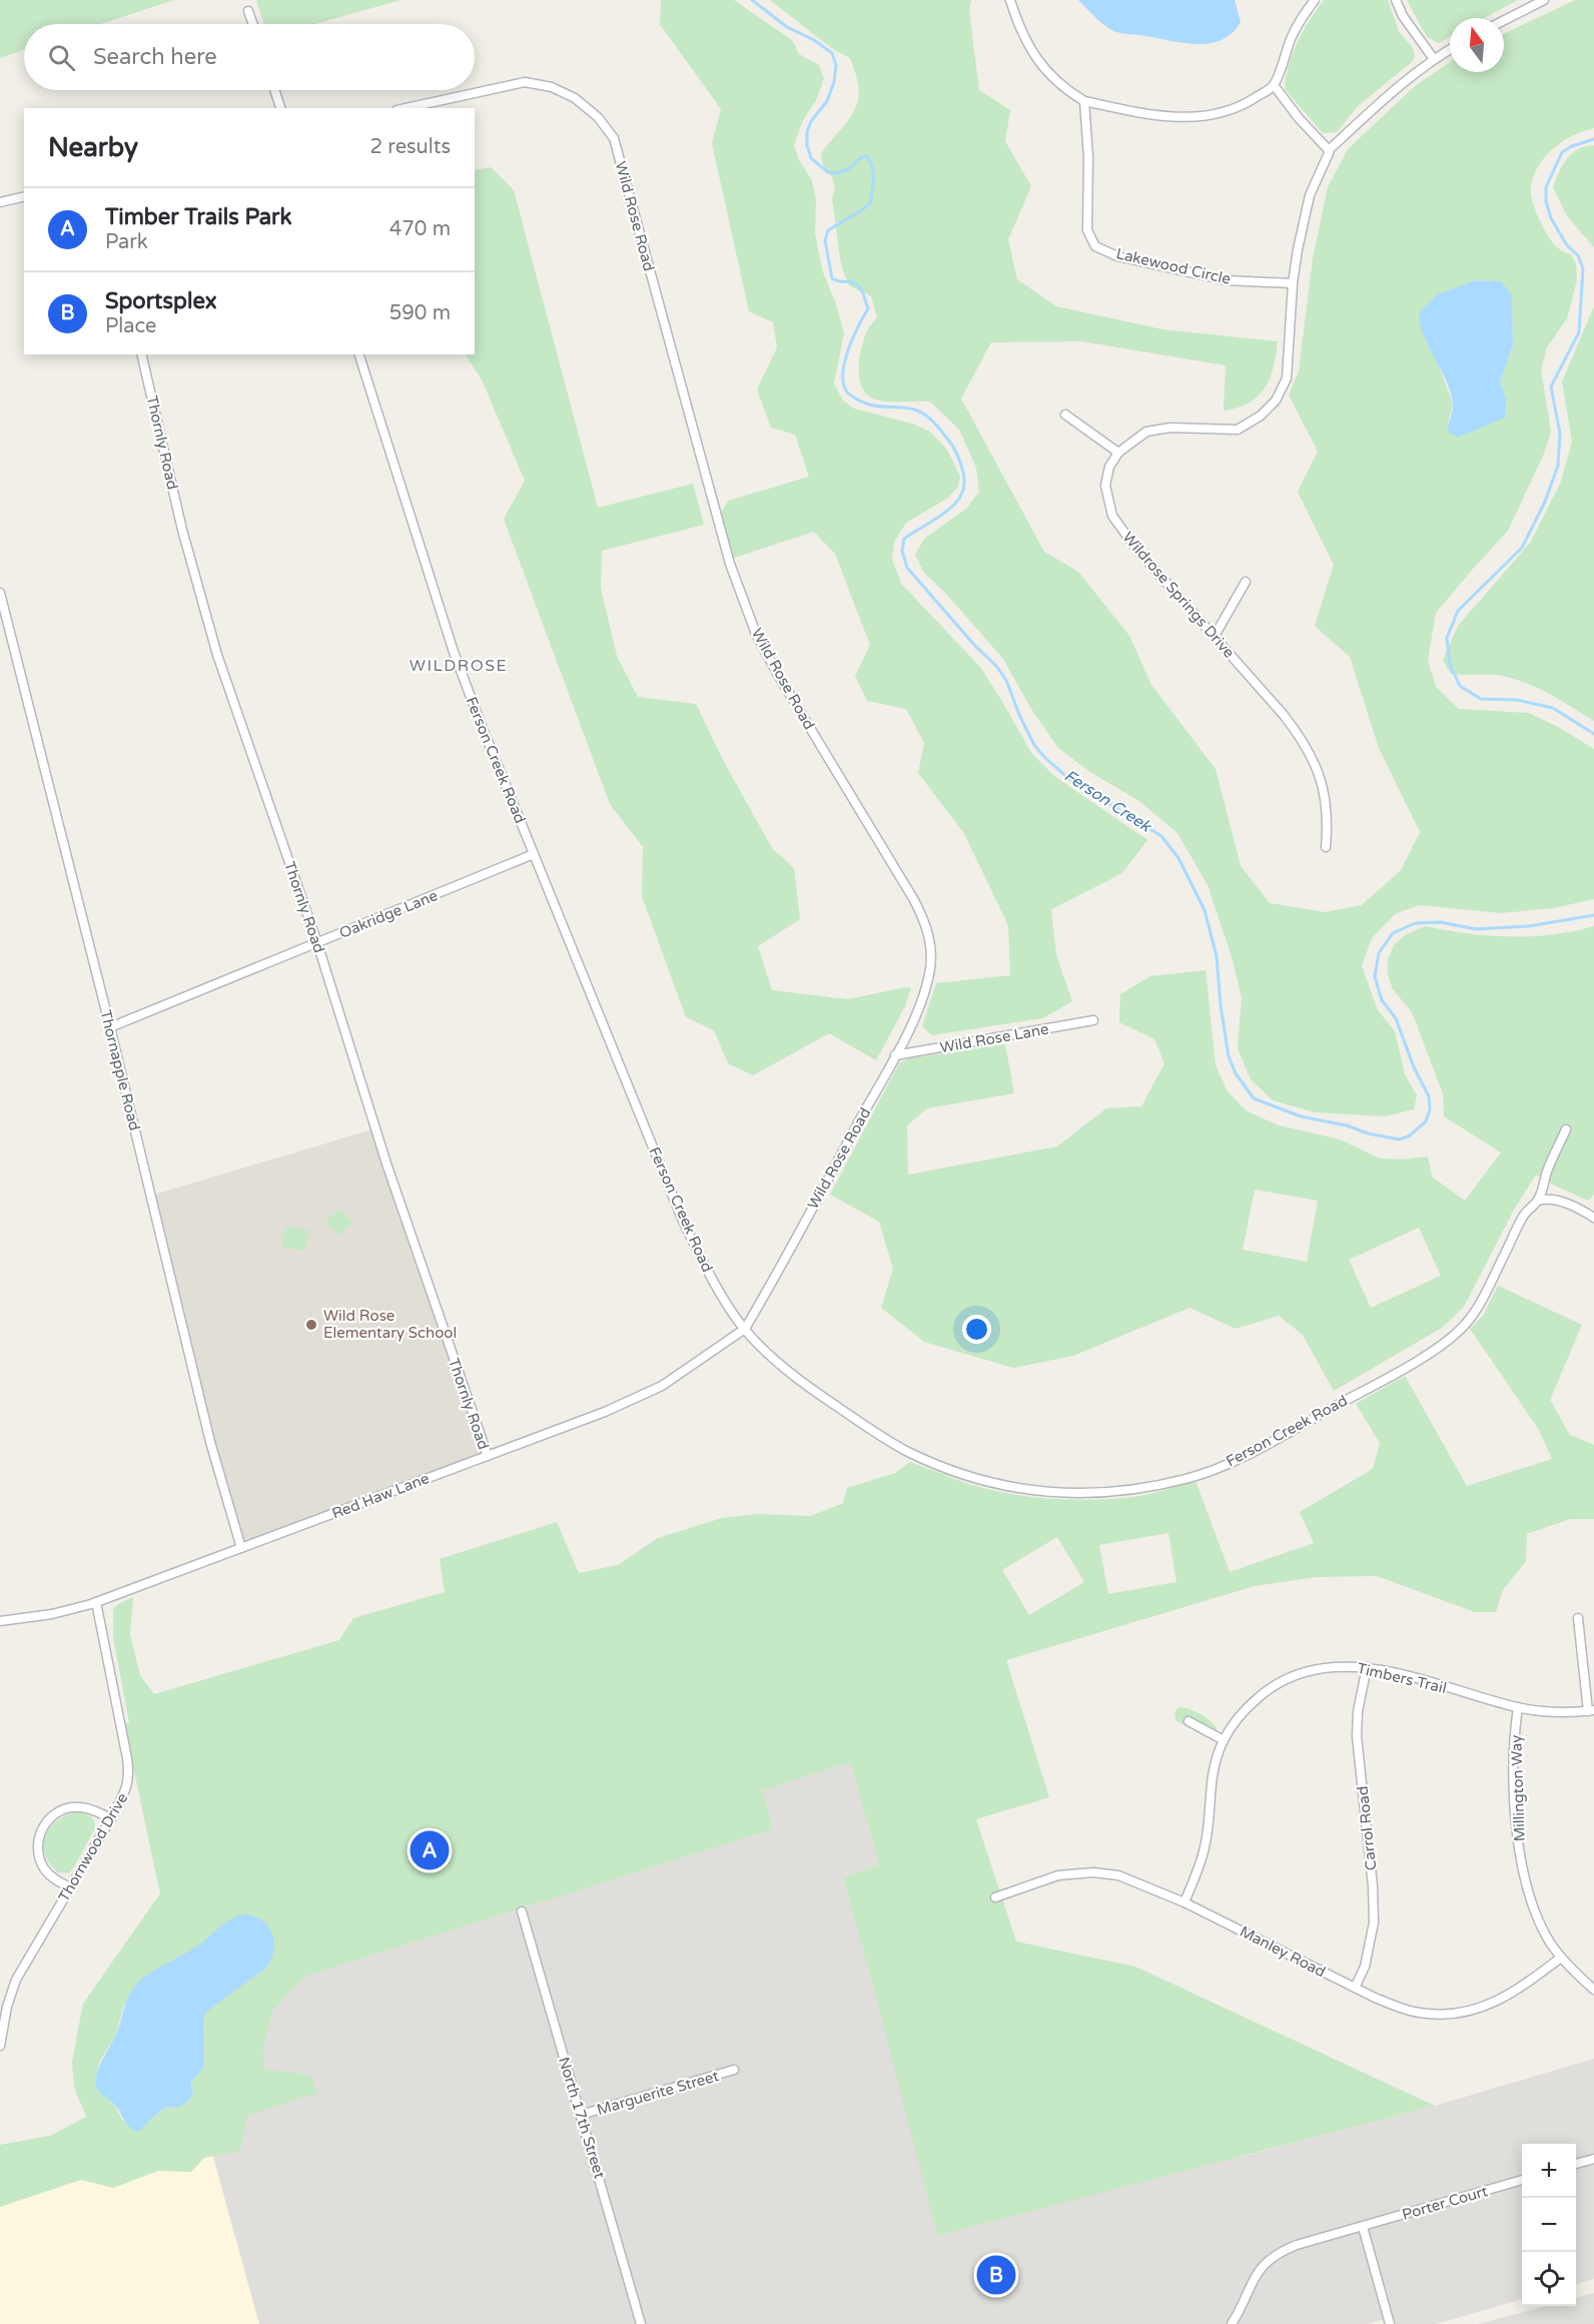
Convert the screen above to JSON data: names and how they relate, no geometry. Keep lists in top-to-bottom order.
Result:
{
  "streets": {
    "street": [
      "Wild Rose Road",
      "Lakewood Circle",
      "Thornly Road",
      "Wildrose Springs Drive",
      "Ferson Creek Road",
      "Oakridge Lane",
      "Wild Rose Lane",
      "Thornapple Road",
      "Red Haw Lane",
      "Timbers Trail",
      "Millington Way",
      "Carrol Road",
      "Thornwood Drive",
      "Manley Road",
      "Marguerite Street",
      "North 17th Street",
      "Porter Court"
    ]
  },
  "crossings": [
    ["Wild Rose Road", "Ferson Creek Road"],
    ["Wild Rose Road", "Wild Rose Lane"],
    ["Wild Rose Road", "Red Haw Lane"],
    ["Lakewood Circle", "Wildrose Springs Drive"],
    ["Thornly Road", "Oakridge Lane"],
    ["Thornly Road", "Red Haw Lane"],
    ["Ferson Creek Road", "Oakridge Lane"],
    ["Ferson Creek Road", "Red Haw Lane"],
    ["Oakridge Lane", "Thornapple Road"],
    ["Thornapple Road", "Red Haw Lane"],
    ["Red Haw Lane", "Thornwood Drive"],
    ["Timbers Trail", "Millington Way"],
    ["Timbers Trail", "Carrol Road"],
    ["Timbers Trail", "Manley Road"],
    ["Millington Way", "Manley Road"],
    ["Carrol Road", "Manley Road"],
    ["Marguerite Street", "North 17th Street"]
  ],
  "districts": ["WILDROSE"],
  "water": ["Ferson Creek"],
  "places": ["Wild Rose Elementary School"],
  "north": "top",
  "page": {
    "search": "Search here",
    "heading": ["Nearby", "2 results"],
    "list": [
      {
        "mark": "A",
        "name": "Timber Trails Park",
        "note": "Park",
        "value": "470 m"
      },
      {
        "mark": "B",
        "name": "Sportsplex",
        "note": "Place",
        "value": "590 m"
      }
    ],
    "pins": ["A", "B"],
    "map_buttons": ["+", "−"]
  }
}
